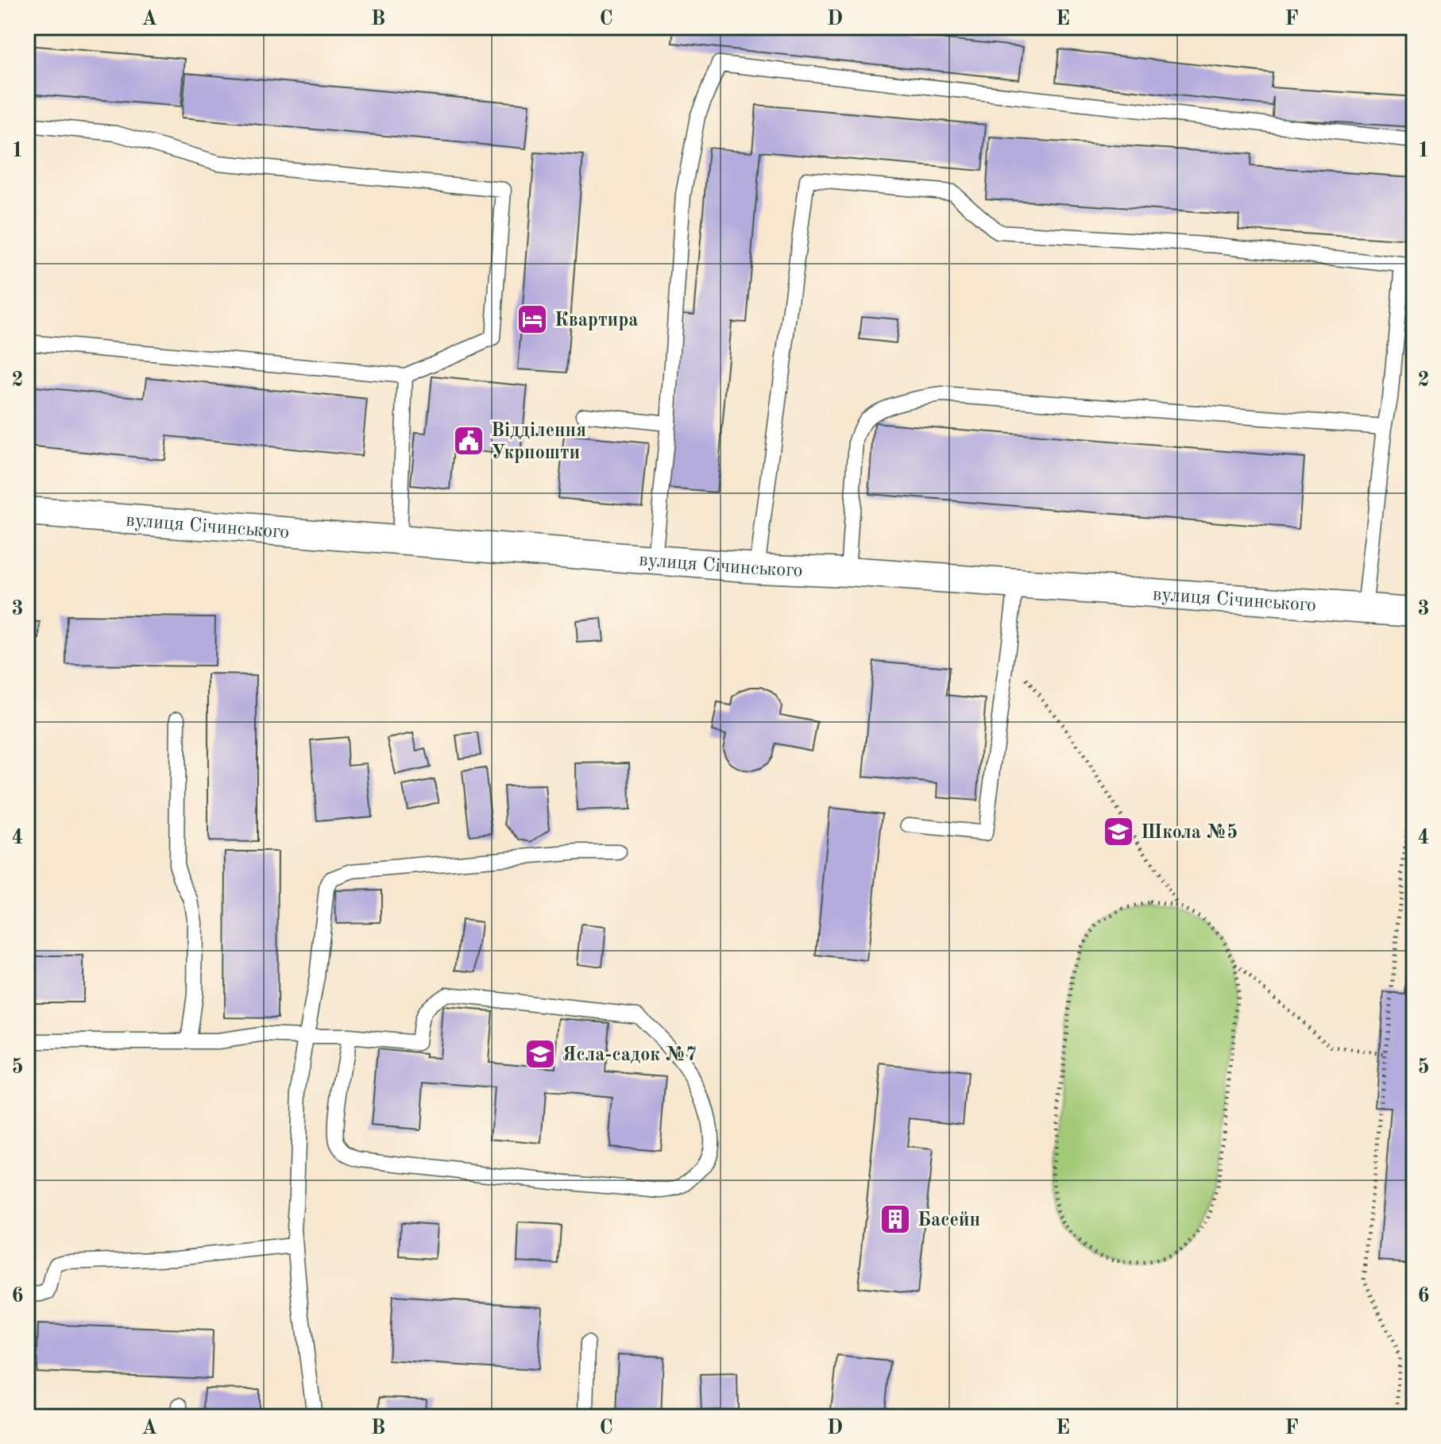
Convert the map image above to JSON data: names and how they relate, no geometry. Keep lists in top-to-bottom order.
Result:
{
  "streets": {
    "street": ["вулиця Січинського"]
  },
  "places": {
    "hotel": ["Квартира"],
    "public building": ["Відділення Укрпошти"],
    "school or university": ["Школа №5", "Ясла-садок №7"],
    "building": ["Басейн"]
  },
  "grid": {
    "columns": [
      "A",
      "B",
      "C",
      "D",
      "E",
      "F"
    ],
    "rows": [
      "1",
      "2",
      "3",
      "4",
      "5",
      "6"
    ]
  }
}
